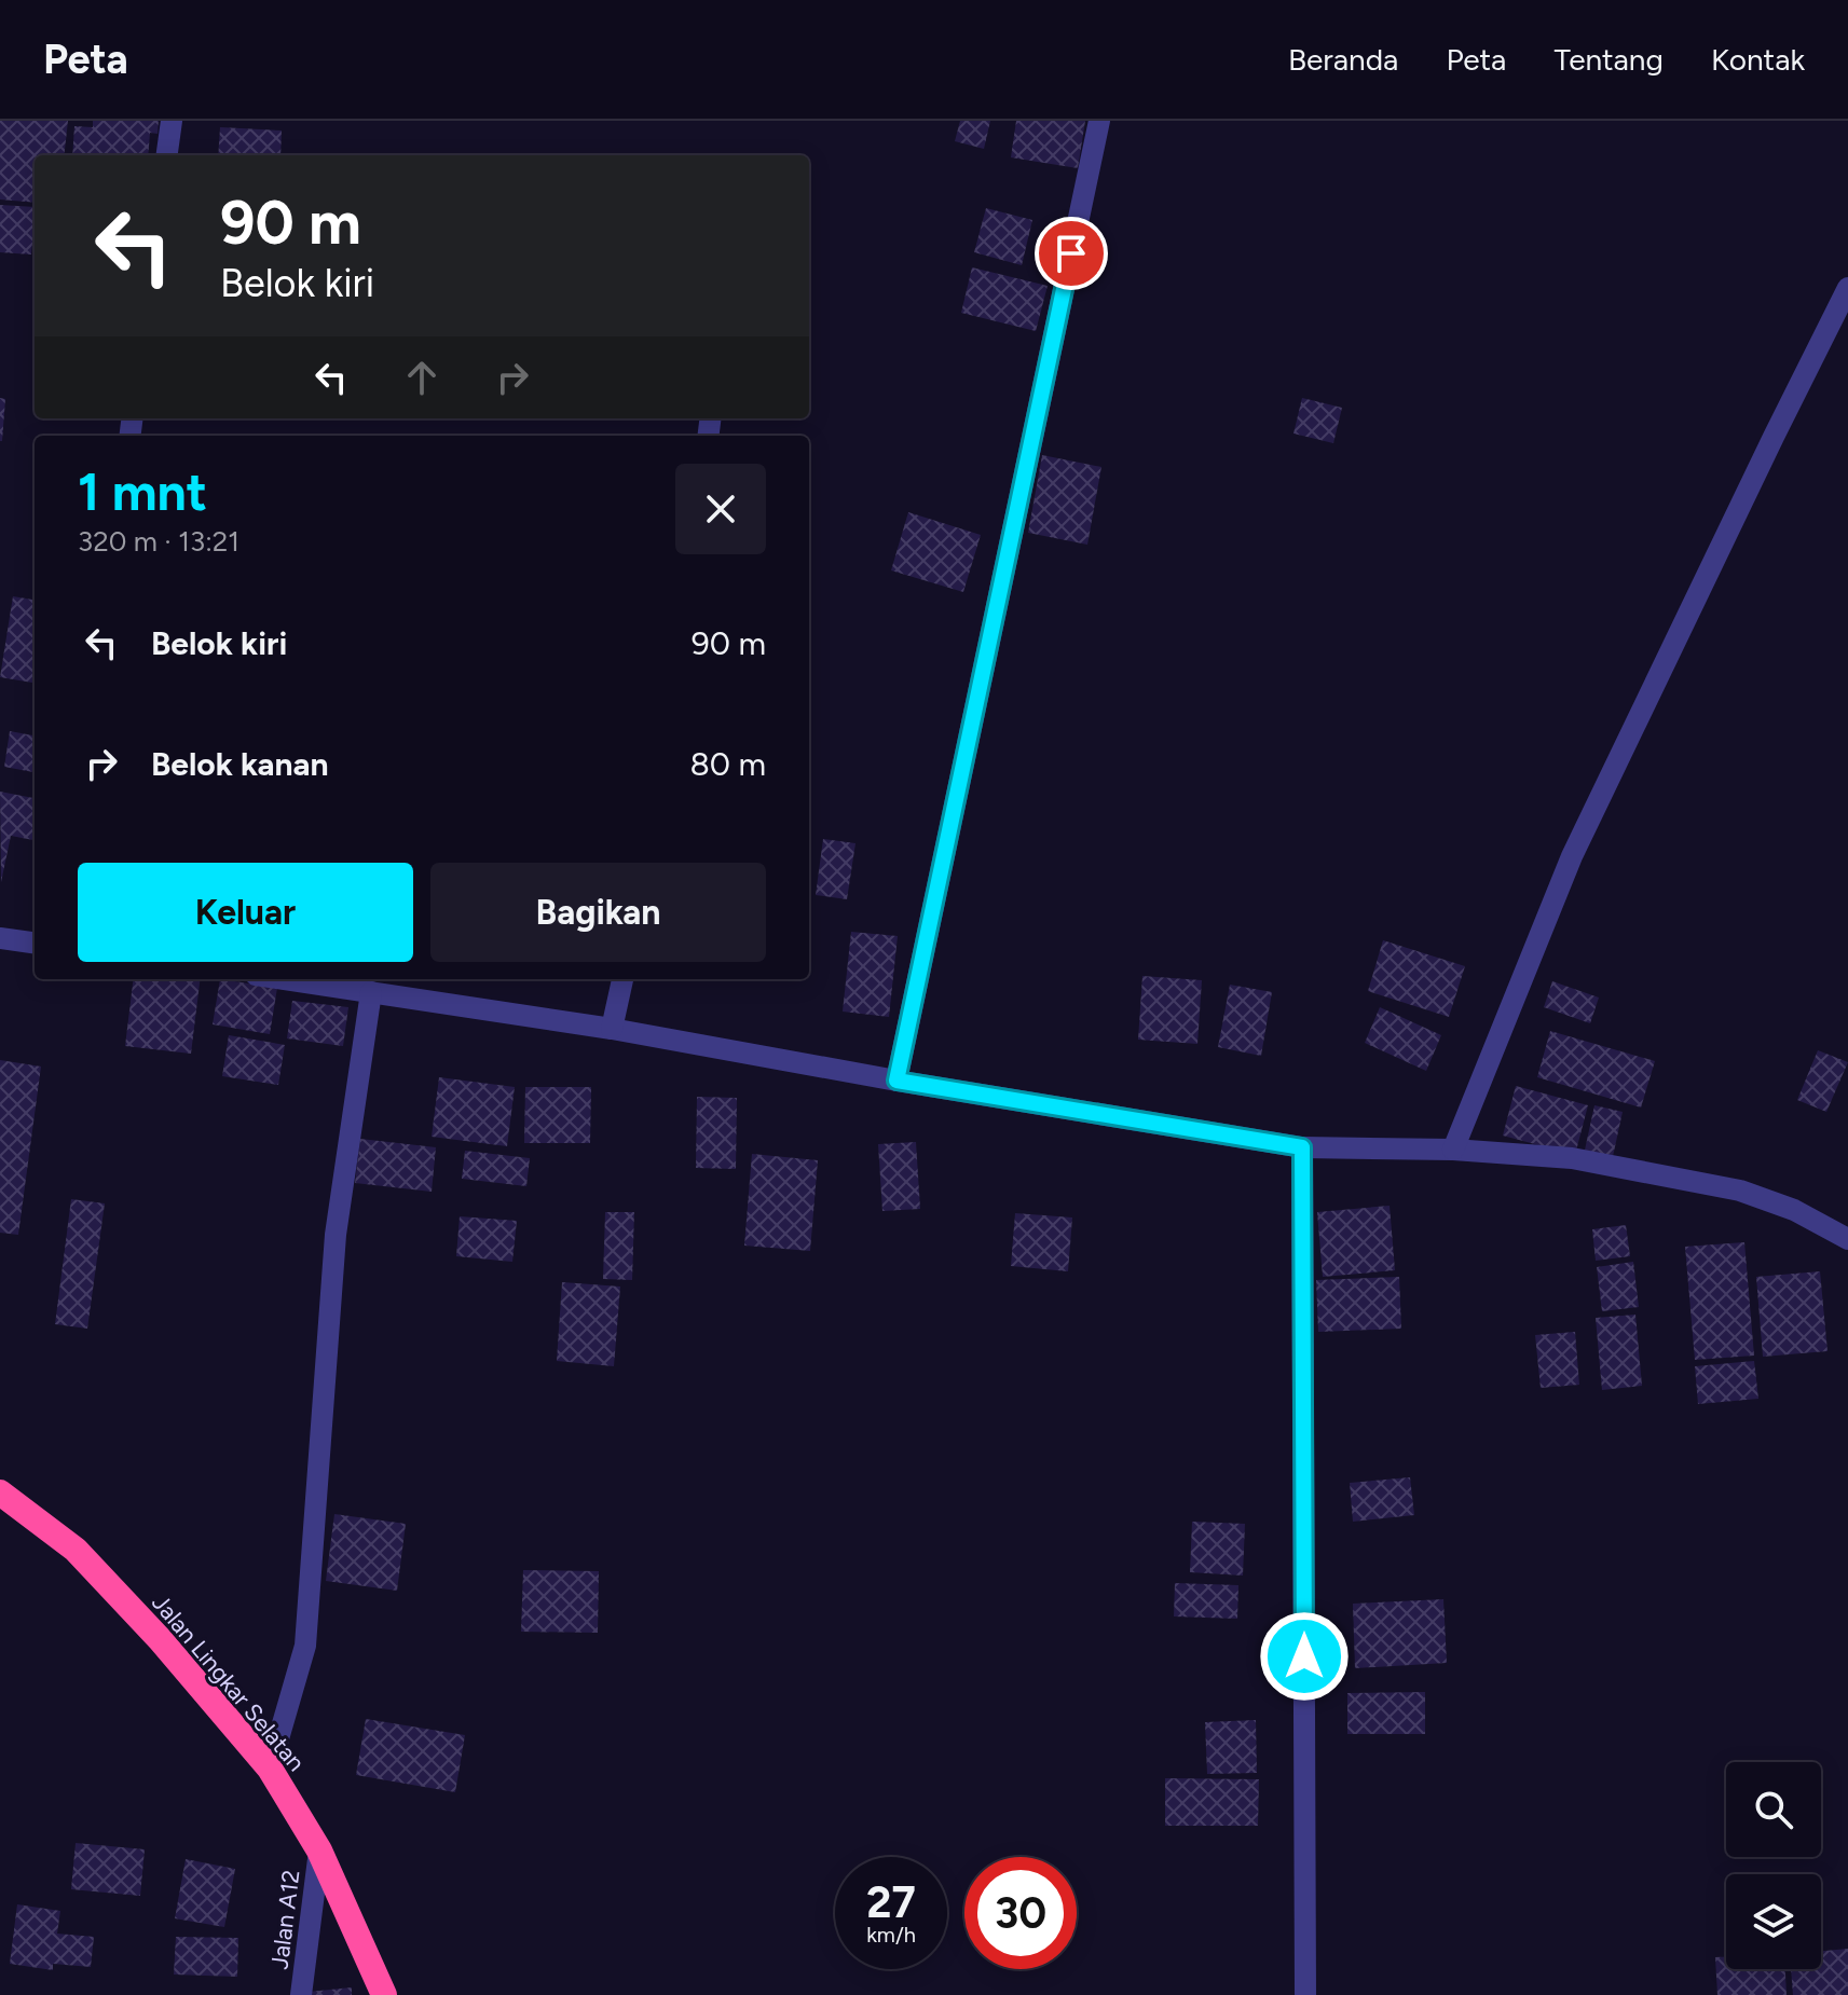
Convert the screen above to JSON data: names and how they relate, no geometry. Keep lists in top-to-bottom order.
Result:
{
  "streets": {
    "highway": ["Jalan Lingkar Selatan"],
    "street": ["Jalan A12"]
  },
  "crossings": [
    ["Jalan Lingkar Selatan", "Jalan A12"]
  ],
  "page": {
    "header": "Peta",
    "nav": [
      "Beranda",
      "Peta",
      "Tentang",
      "Kontak"
    ],
    "turn": ["90 m", "Belok kiri"],
    "heading": ["1 mnt", "320 m · 13:21"],
    "list": [
      {
        "name": "Belok kiri",
        "value": "90 m"
      },
      {
        "name": "Belok kanan",
        "value": "80 m"
      }
    ],
    "buttons": ["Keluar", "Bagikan"],
    "speed": "27 km/h",
    "limit": "30"
  }
}
